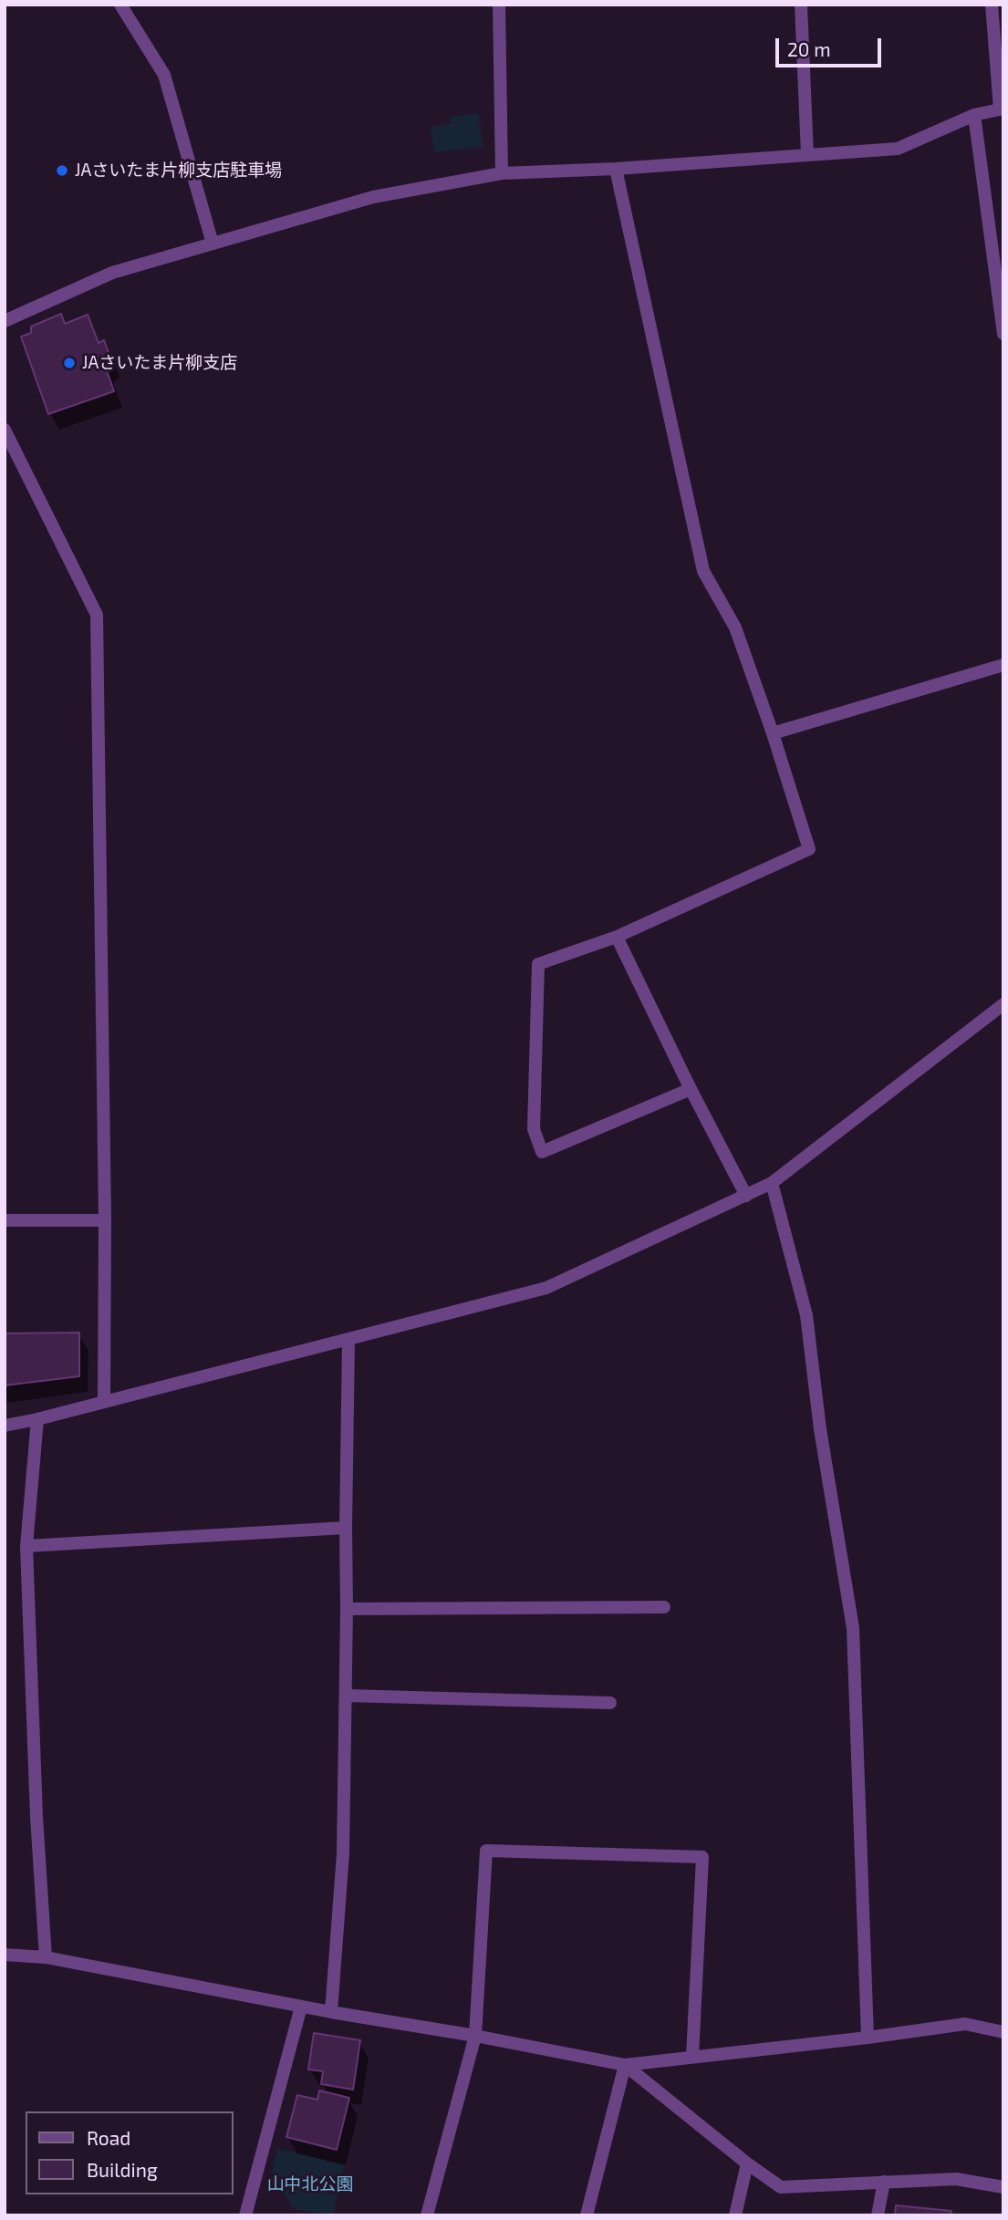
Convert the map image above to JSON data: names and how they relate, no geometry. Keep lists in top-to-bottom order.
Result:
{
  "parks": ["山中北公園"],
  "places": ["JAさいたま片柳支店駐車場", "JAさいたま片柳支店"],
  "legend": ["Road", "Building"],
  "scale_bar": "20 m"
}
